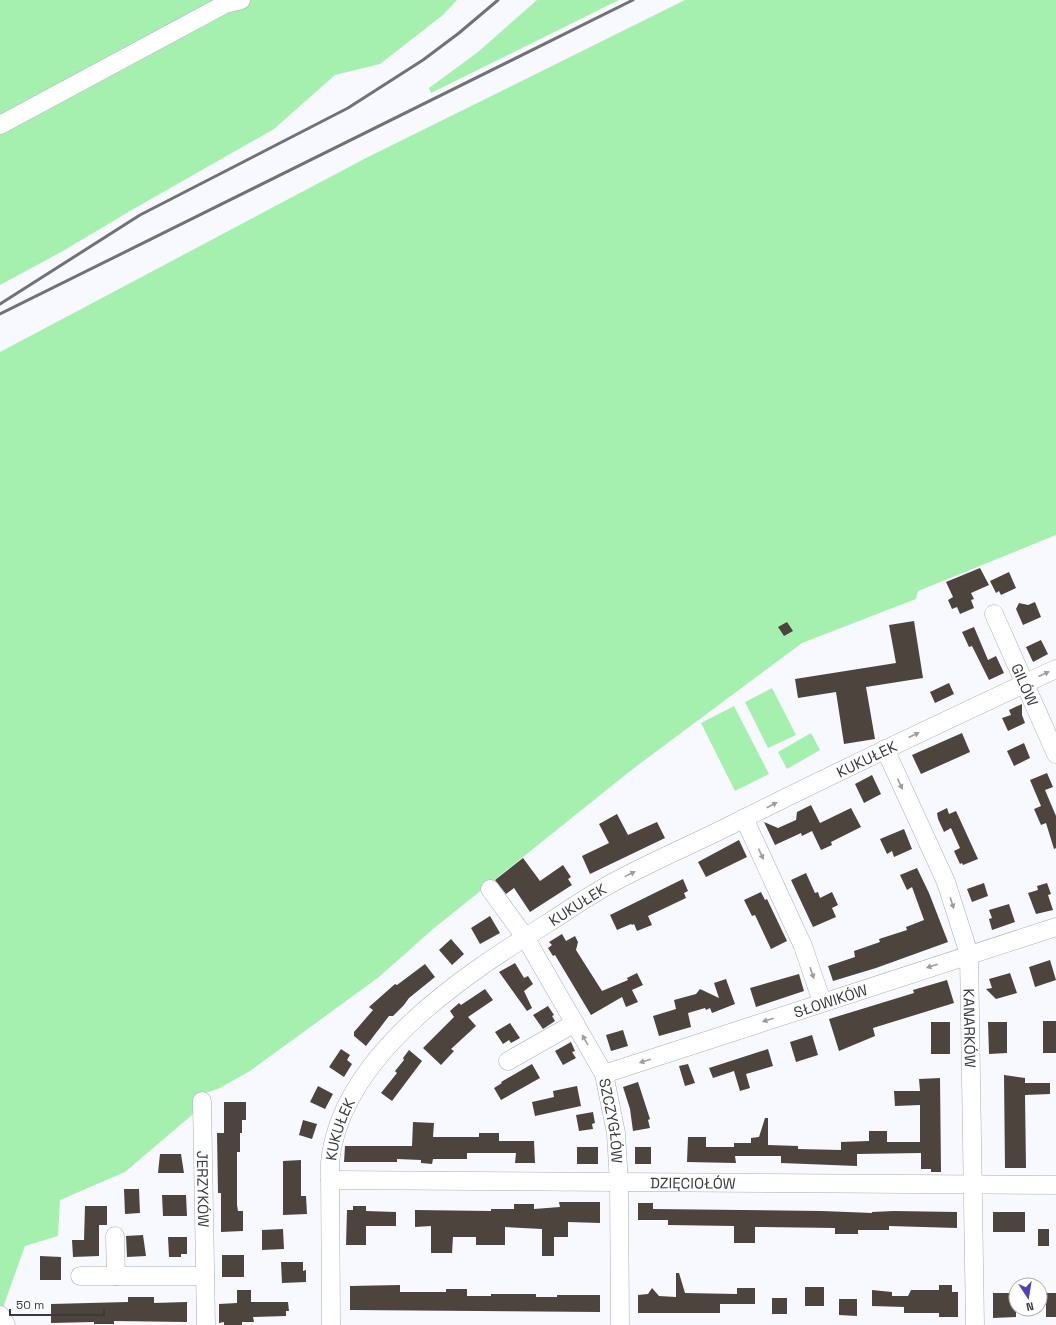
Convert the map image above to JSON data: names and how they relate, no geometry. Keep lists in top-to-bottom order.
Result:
{
  "streets": {
    "street": [
      "GILÓW",
      "KUKUŁEK",
      "SŁOWIKÓW",
      "KANARKÓW",
      "SZCZYGŁÓW",
      "DZIĘCIOŁÓW",
      "JERZYKÓW"
    ]
  },
  "crossings": [
    ["GILÓW", "KUKUŁEK"],
    ["KUKUŁEK", "KANARKÓW"],
    ["KUKUŁEK", "SZCZYGŁÓW"],
    ["KUKUŁEK", "DZIĘCIOŁÓW"],
    ["SŁOWIKÓW", "KANARKÓW"],
    ["SŁOWIKÓW", "SZCZYGŁÓW"],
    ["KANARKÓW", "DZIĘCIOŁÓW"],
    ["SZCZYGŁÓW", "DZIĘCIOŁÓW"]
  ],
  "one_way": ["KUKUŁEK", "SŁOWIKÓW"],
  "scale_bar": "50 m",
  "north": "bottom"
}
